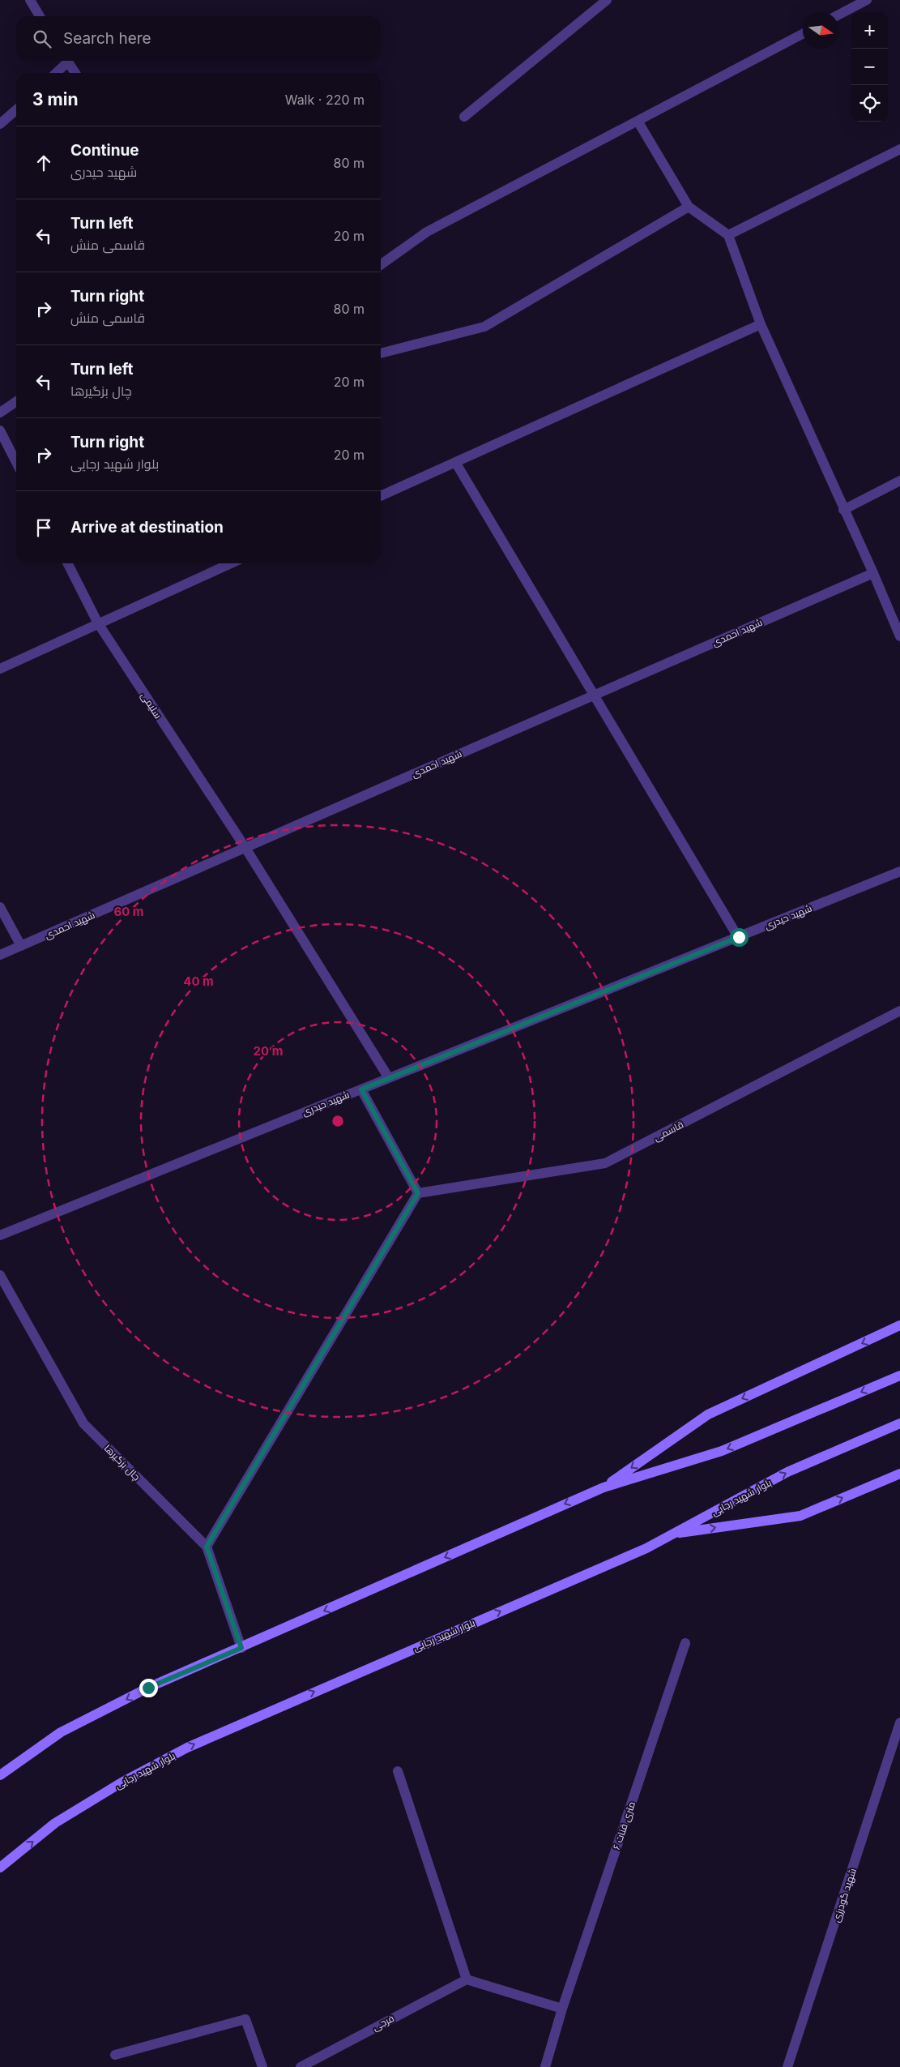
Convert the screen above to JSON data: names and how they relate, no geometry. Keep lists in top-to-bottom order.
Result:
{
  "streets": {
    "main road": ["بلوار شهید رجایی"],
    "street": [
      "شهید احمدی",
      "سلیمی",
      "شهید حیدری",
      "قاسمی",
      "چال بزگیرها",
      "۶ متری قنات",
      "شهید گودرزی",
      "فرجی"
    ]
  },
  "crossings": [
    ["شهید احمدی", "سلیمی"],
    ["سلیمی", "شهید حیدری"]
  ],
  "north": "right",
  "page": {
    "map_buttons": ["+", "−"],
    "search": "Search here",
    "heading": ["3 min", "Walk · 220 m"],
    "list": [
      ["Continue", "شهید حیدری", "80 m"],
      ["Turn left", "قاسمی منش", "20 m"],
      ["Turn right", "قاسمی منش", "80 m"],
      ["Turn left", "چال بزگیرها", "20 m"],
      ["Turn right", "بلوار شهید رجایی", "20 m"],
      "Arrive at destination"
    ]
  },
  "rings": ["60 m", "40 m", "20 m"]
}
